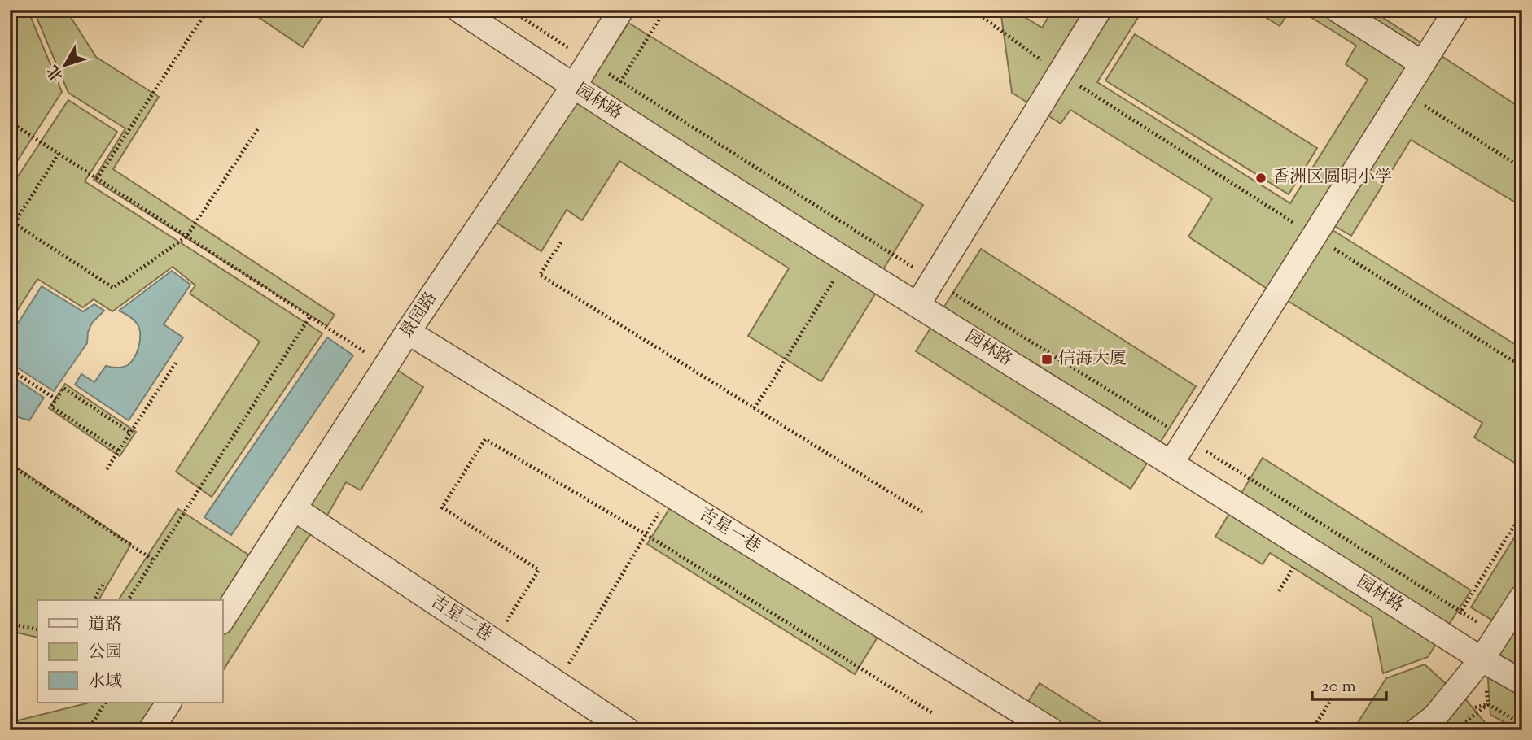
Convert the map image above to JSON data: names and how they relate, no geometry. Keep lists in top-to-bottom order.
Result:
{
  "streets": {
    "street": [
      "园林路",
      "景园路",
      "吉星一巷",
      "吉星二巷"
    ]
  },
  "crossings": [
    ["园林路", "景园路"],
    ["景园路", "吉星一巷"],
    ["景园路", "吉星二巷"]
  ],
  "places": {
    "other": ["香洲区圆明小学"],
    "transit": ["信海大厦"]
  },
  "legend": ["道路", "公园", "水域"],
  "scale_bar": "20 m",
  "north": "bottom left"
}
